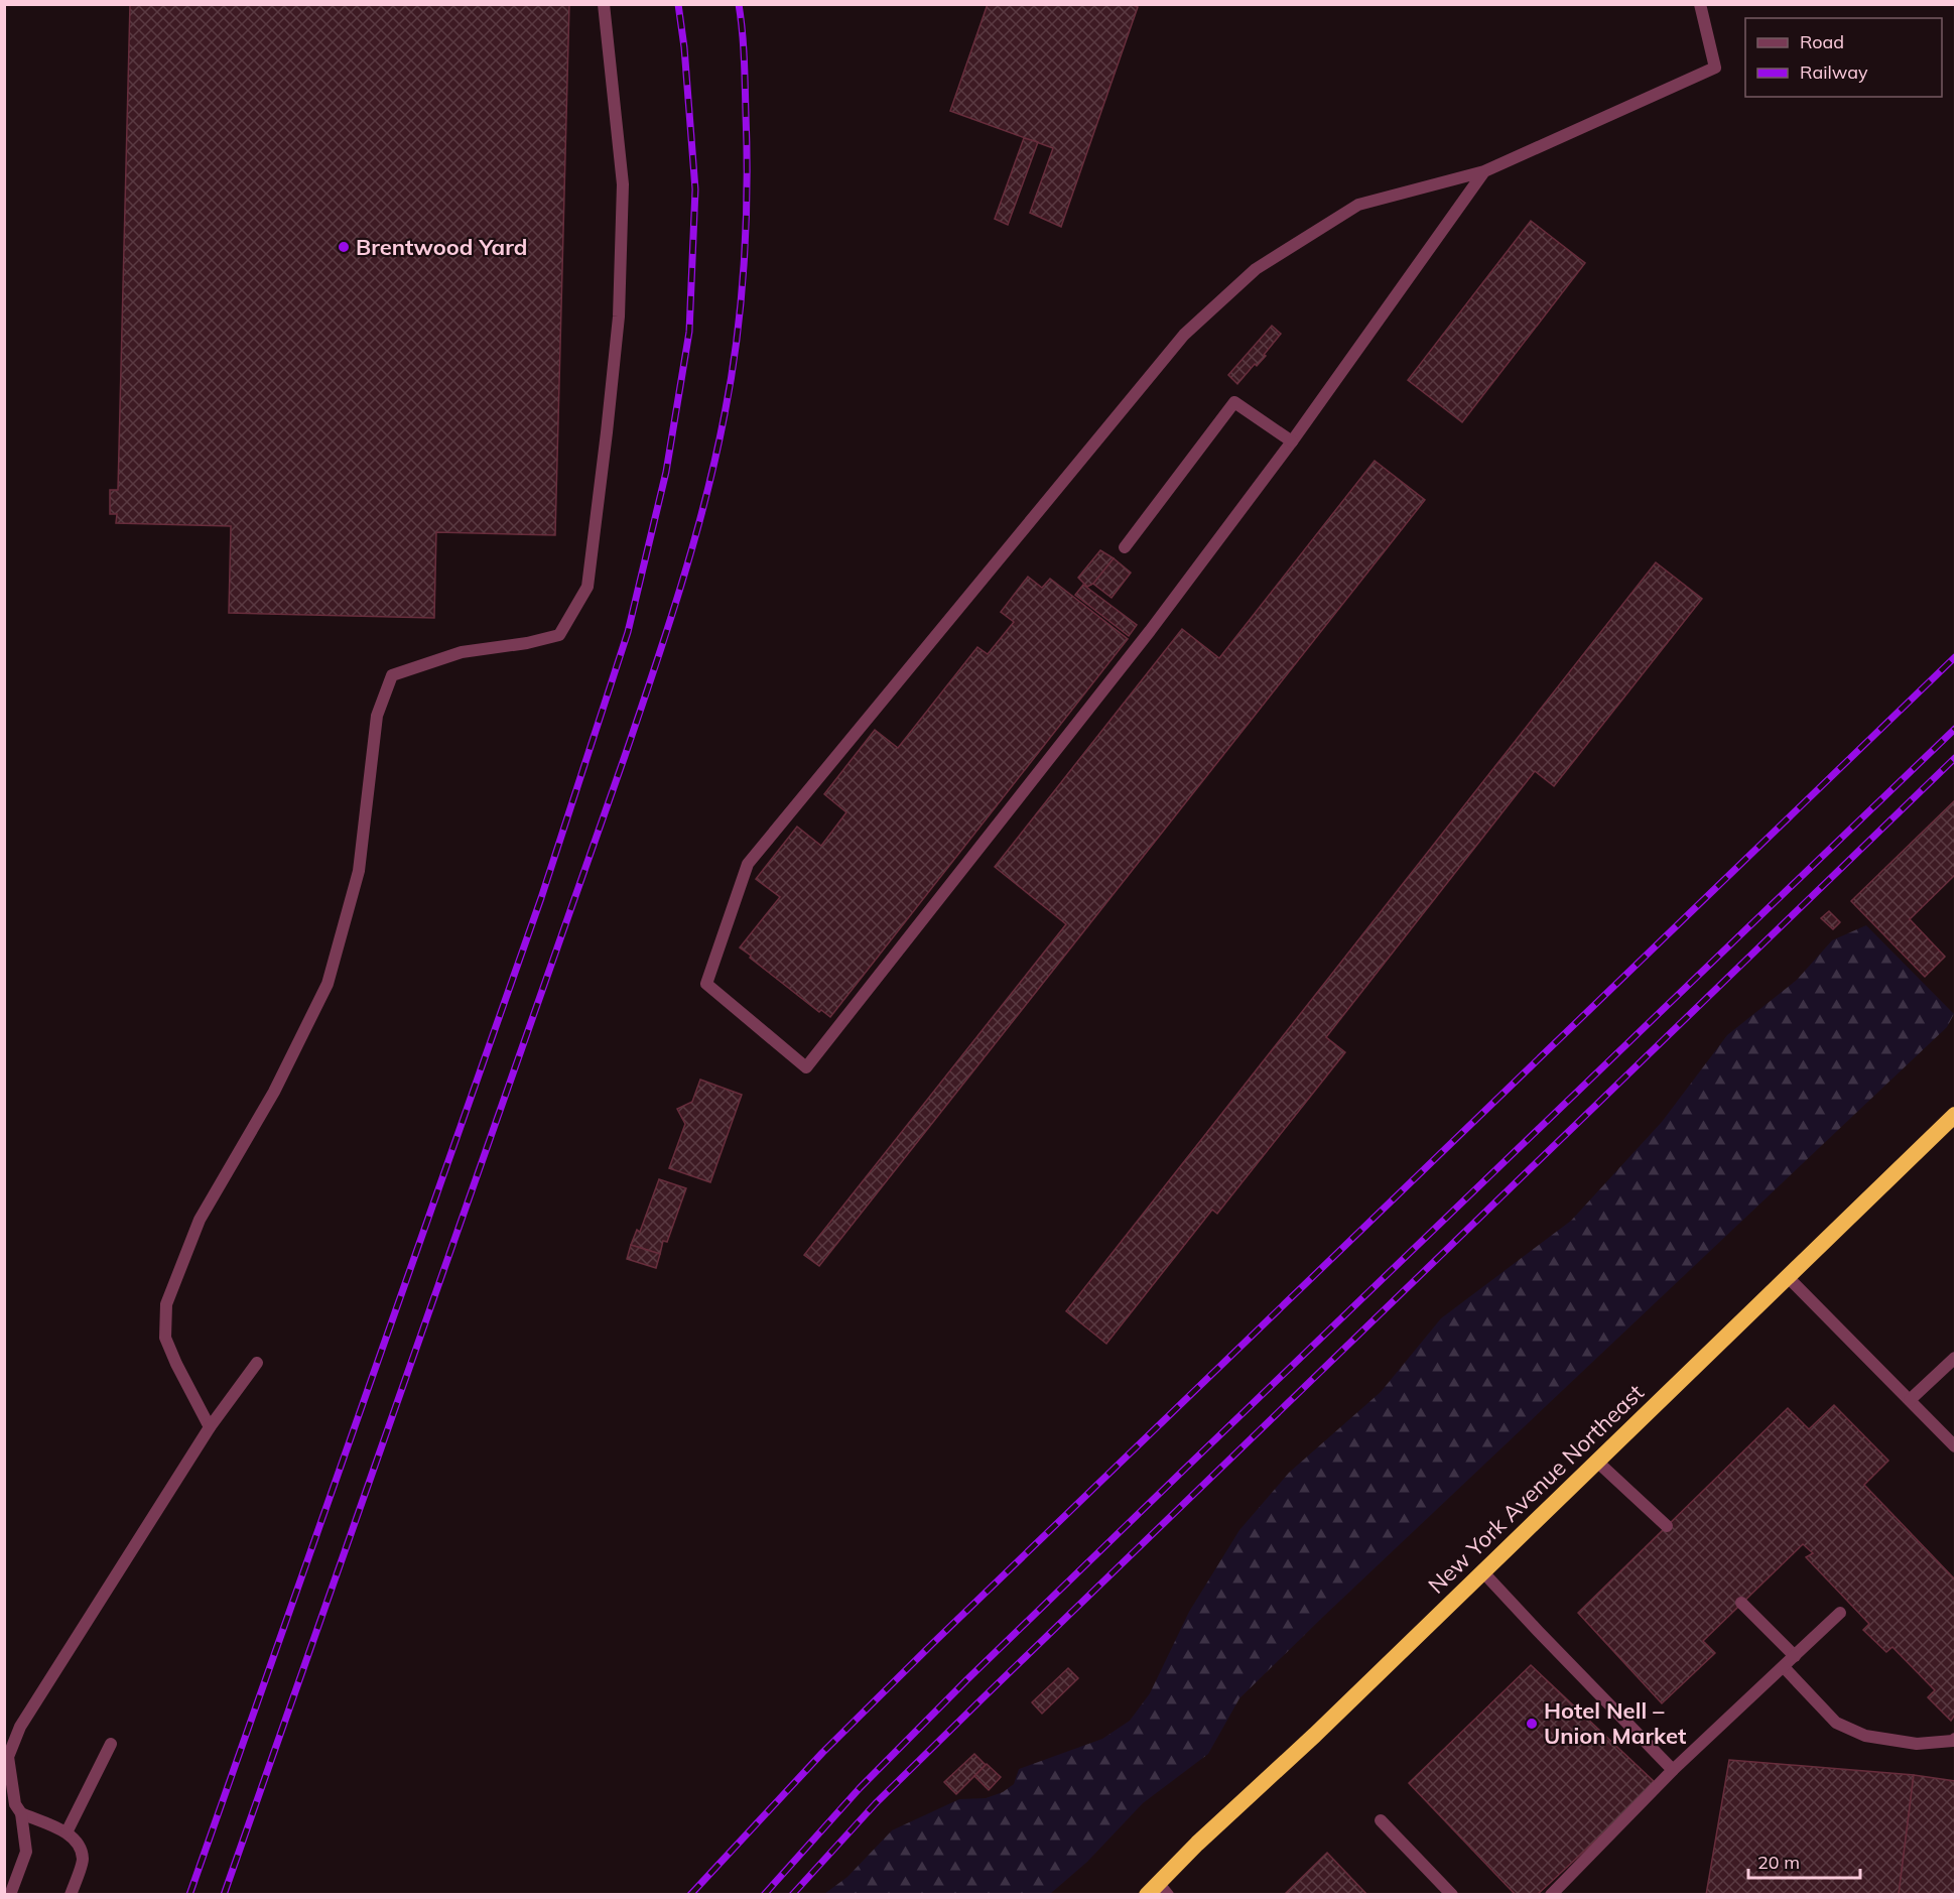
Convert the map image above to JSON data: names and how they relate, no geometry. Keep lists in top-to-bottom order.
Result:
{
  "streets": {
    "highway": ["New York Avenue Northeast"]
  },
  "places": ["Brentwood Yard", "Hotel Nell – Union Market"],
  "legend": ["Road", "Railway"],
  "scale_bar": "20 m"
}
